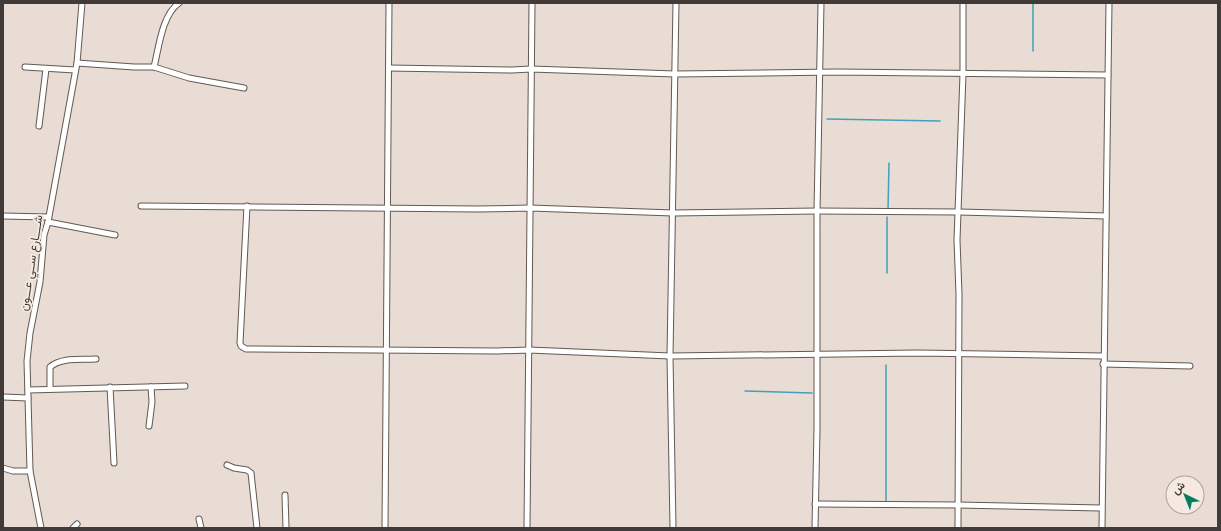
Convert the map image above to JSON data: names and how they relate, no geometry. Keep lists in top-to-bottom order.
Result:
{
  "streets": {
    "street": ["شــــارع ســي عـــون"]
  },
  "north": "top left"
}
